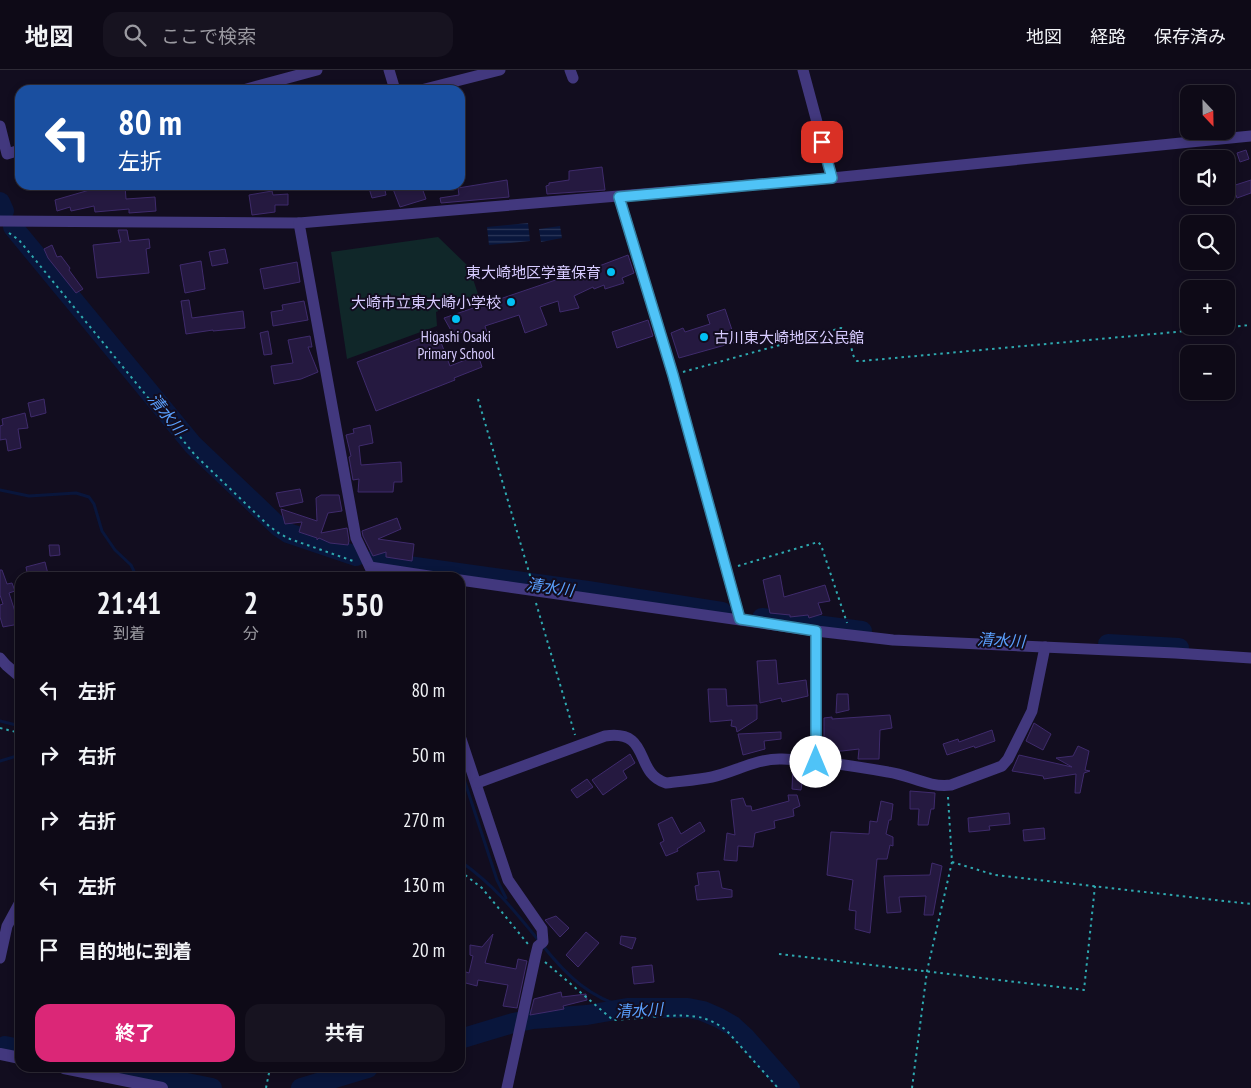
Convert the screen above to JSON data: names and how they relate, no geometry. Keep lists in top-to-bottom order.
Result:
{
  "water": ["清水川"],
  "places": [
    "東大崎地区学童保育",
    "大崎市立東大崎小学校",
    "Higashi Osaki Primary School",
    "古川東大崎地区公民館"
  ],
  "north": "bottom",
  "page": {
    "header": "地図",
    "search": "ここで検索",
    "nav": ["地図", "経路", "保存済み"],
    "map_buttons": ["+", "−"],
    "turn": ["80 m", "左折"],
    "eta": [
      "21:41",
      "到着",
      "2",
      "分",
      "550",
      "m"
    ],
    "list": [
      {
        "name": "左折",
        "value": "80 m"
      },
      {
        "name": "右折",
        "value": "50 m"
      },
      {
        "name": "右折",
        "value": "270 m"
      },
      {
        "name": "左折",
        "value": "130 m"
      },
      {
        "name": "目的地に到着",
        "value": "20 m"
      }
    ],
    "buttons": ["終了", "共有"]
  }
}
